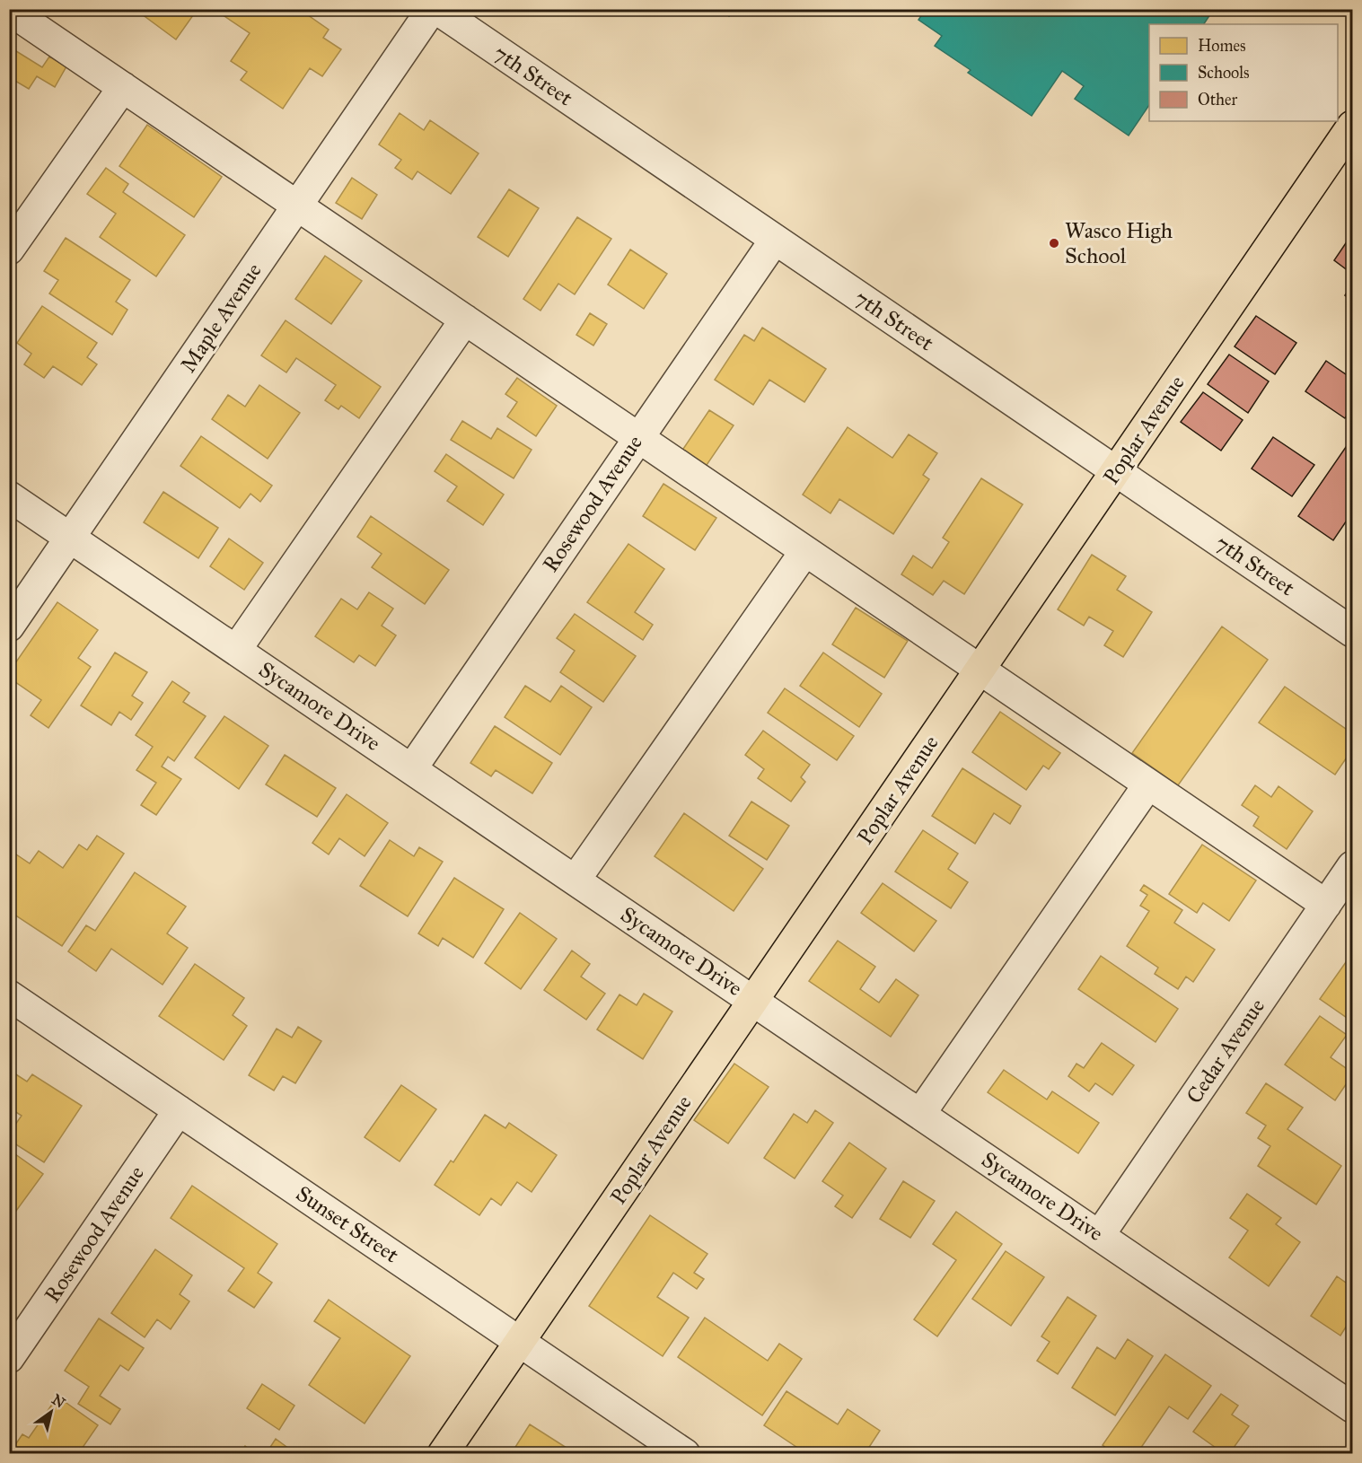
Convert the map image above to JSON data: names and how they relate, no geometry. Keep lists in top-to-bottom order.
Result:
{
  "streets": {
    "main road": ["Poplar Avenue"],
    "street": [
      "7th Street",
      "Maple Avenue",
      "Rosewood Avenue",
      "Sycamore Drive",
      "Cedar Avenue",
      "Sunset Street"
    ]
  },
  "crossings": [
    ["7th Street", "Maple Avenue"],
    ["7th Street", "Poplar Avenue"],
    ["7th Street", "Rosewood Avenue"],
    ["Maple Avenue", "Sycamore Drive"],
    ["Poplar Avenue", "Sycamore Drive"],
    ["Poplar Avenue", "Sunset Street"],
    ["Rosewood Avenue", "Sycamore Drive"],
    ["Rosewood Avenue", "Sunset Street"],
    ["Sycamore Drive", "Cedar Avenue"]
  ],
  "places": ["Wasco High School"],
  "legend": ["Homes", "Schools", "Other"],
  "north": "top right"
}
